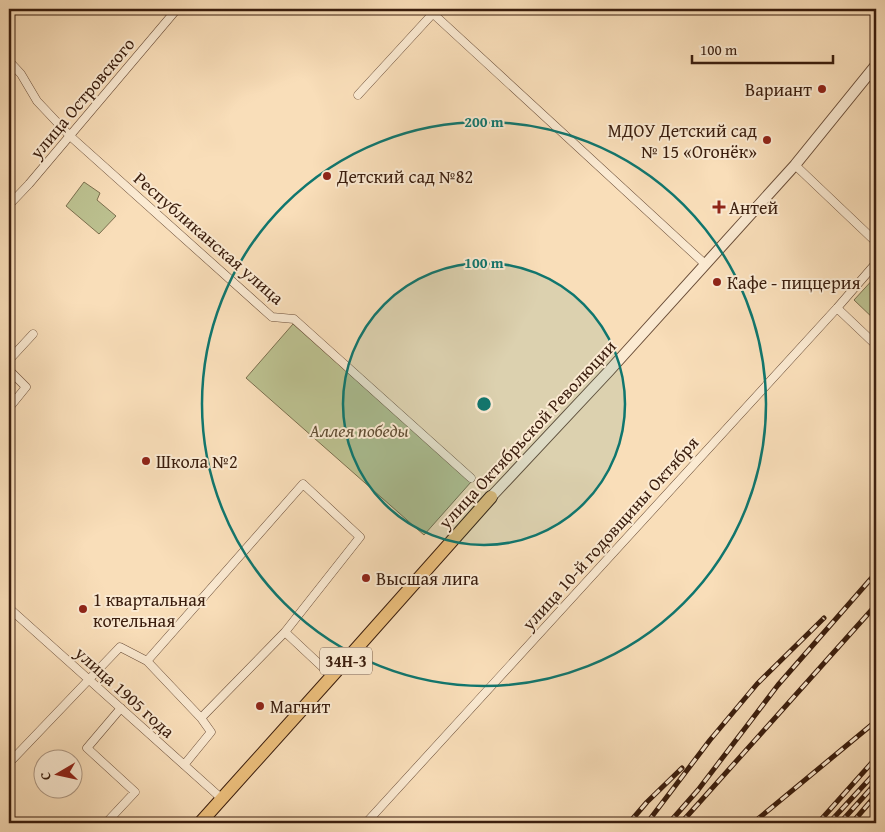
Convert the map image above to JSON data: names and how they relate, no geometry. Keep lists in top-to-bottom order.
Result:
{
  "streets": {
    "main road": ["улица Октябрьской Революции", "34Н-3"],
    "street": [
      "улица Островского",
      "Республиканская улица",
      "улица 10-й годовщины Октября",
      "улица 1905 года"
    ]
  },
  "crossings": [
    ["улица Островского", "Республиканская улица"],
    ["улица Октябрьской Революции", "улица 1905 года"]
  ],
  "parks": ["Аллея победы"],
  "places": {
    "other": [
      "Вариант",
      "МДОУ Детский сад № 15 «Огонёк»",
      "Детский сад №82",
      "Кафе - пиццерия",
      "Школа №2",
      "Высшая лига",
      "1 квартальная котельная",
      "Магнит"
    ],
    "health": ["Антей"]
  },
  "scale_bar": "100 m",
  "north": "left",
  "rings": ["200 m", "100 m"]
}
